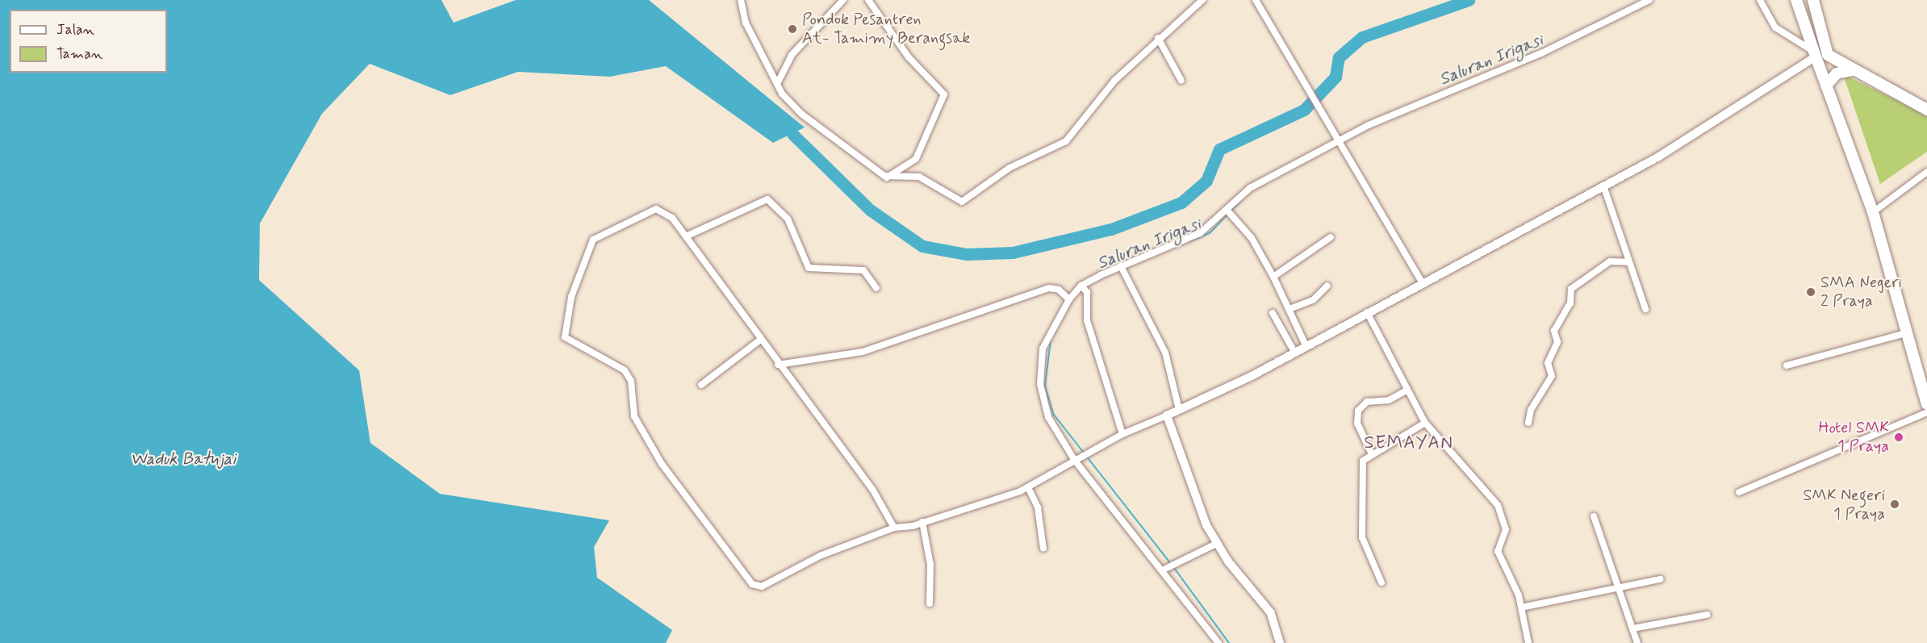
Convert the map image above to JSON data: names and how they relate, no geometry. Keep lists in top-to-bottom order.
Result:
{
  "districts": ["SEMAYAN"],
  "water": ["Saluran Irigasi", "Waduk Batujai"],
  "places": [
    "Pondok Pesantren At- Tamimy Berangsak",
    "SMA Negeri 2 Praya",
    "Hotel SMK 1 Praya",
    "SMK Negeri 1 Praya"
  ],
  "legend": ["Jalan", "Taman"]
}
